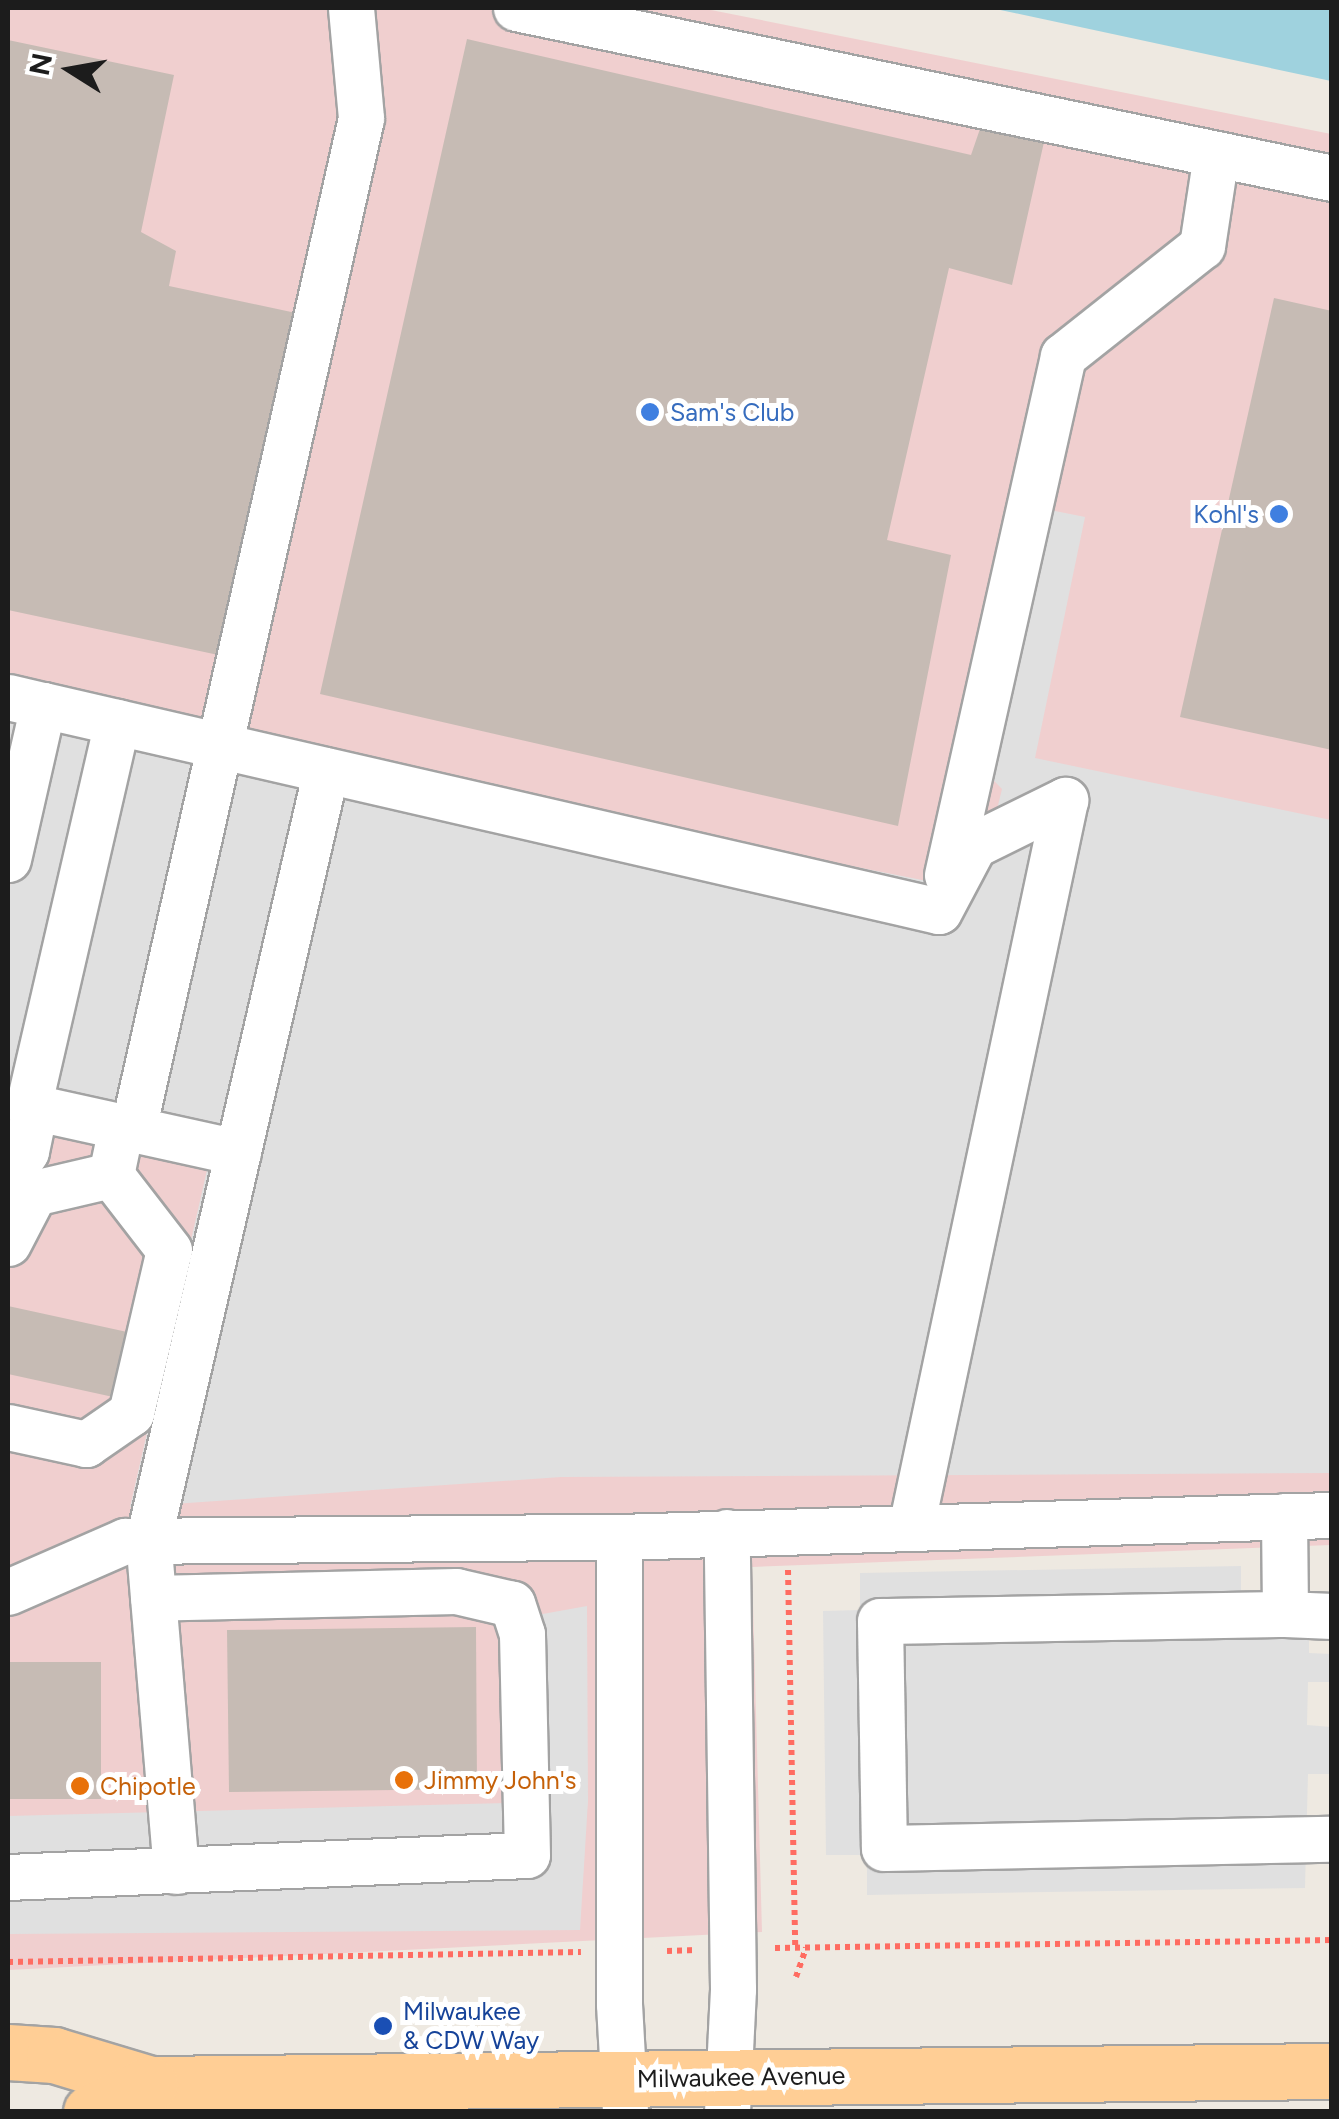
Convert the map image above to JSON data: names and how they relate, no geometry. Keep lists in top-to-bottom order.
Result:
{
  "streets": {
    "main road": ["Milwaukee Avenue"]
  },
  "places": [
    "Sam's Club",
    "Kohl's",
    "Jimmy John's",
    "Chipotle",
    "Milwaukee & CDW Way"
  ],
  "north": "left"
}
